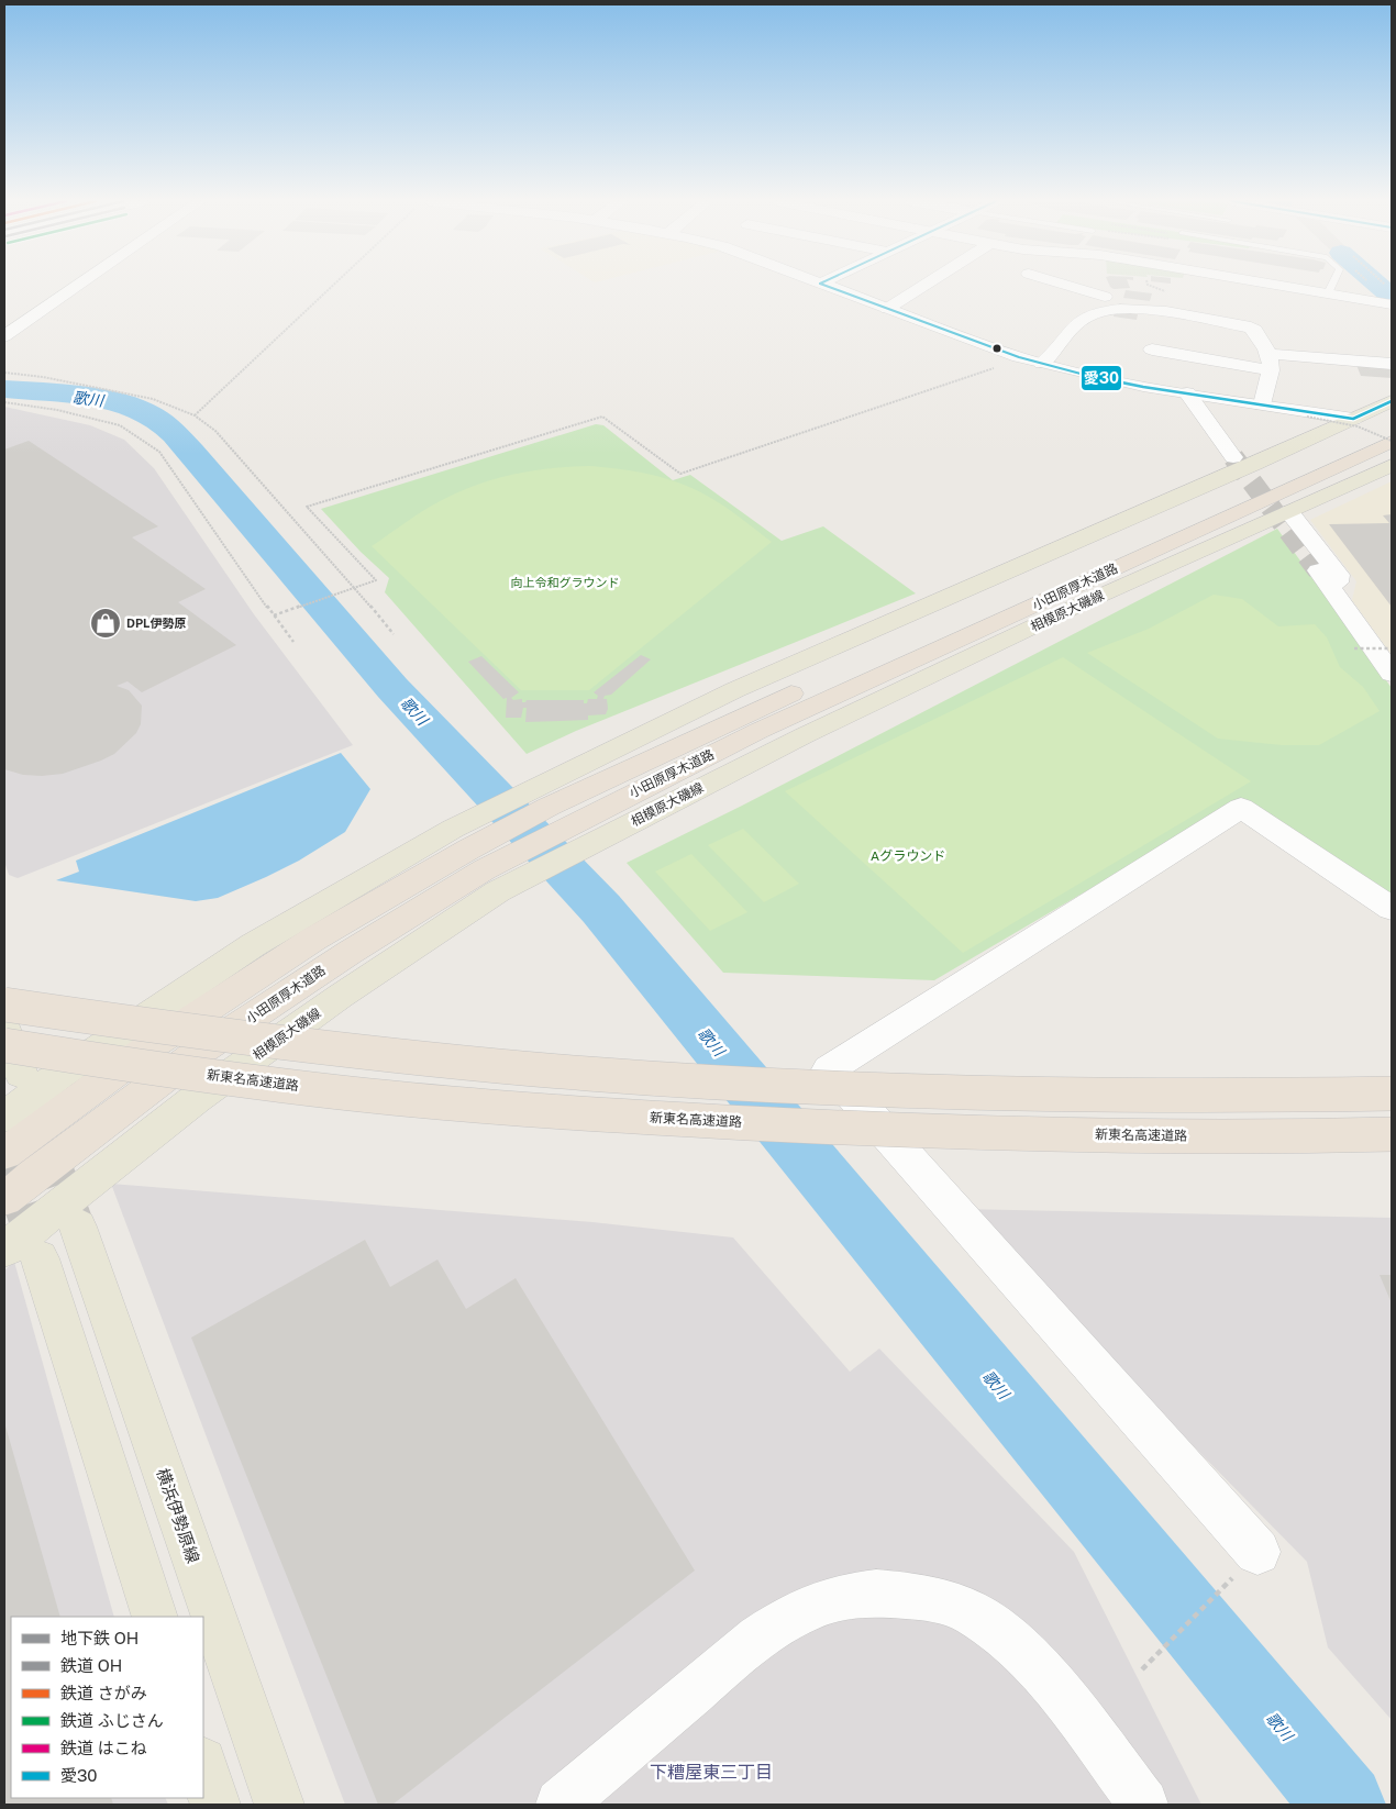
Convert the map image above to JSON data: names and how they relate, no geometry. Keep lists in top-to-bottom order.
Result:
{
  "streets": {
    "highway": ["小田原厚木道路", "新東名高速道路"],
    "main road": ["相模原大磯線", "横浜伊勢原線"]
  },
  "crossings": [
    ["小田原厚木道路", "相模原大磯線"]
  ],
  "districts": ["下糟屋東三丁目"],
  "water": ["歌川"],
  "parks": ["向上令和グラウンド", "Aグラウンド"],
  "places": {
    "shop": ["DPL伊勢原"]
  },
  "lines": ["transit line 愛30"],
  "legend": [
    "地下鉄 OH",
    "鉄道 OH",
    "鉄道 さがみ",
    "鉄道 ふじさん",
    "鉄道 はこね",
    "愛30"
  ]
}
